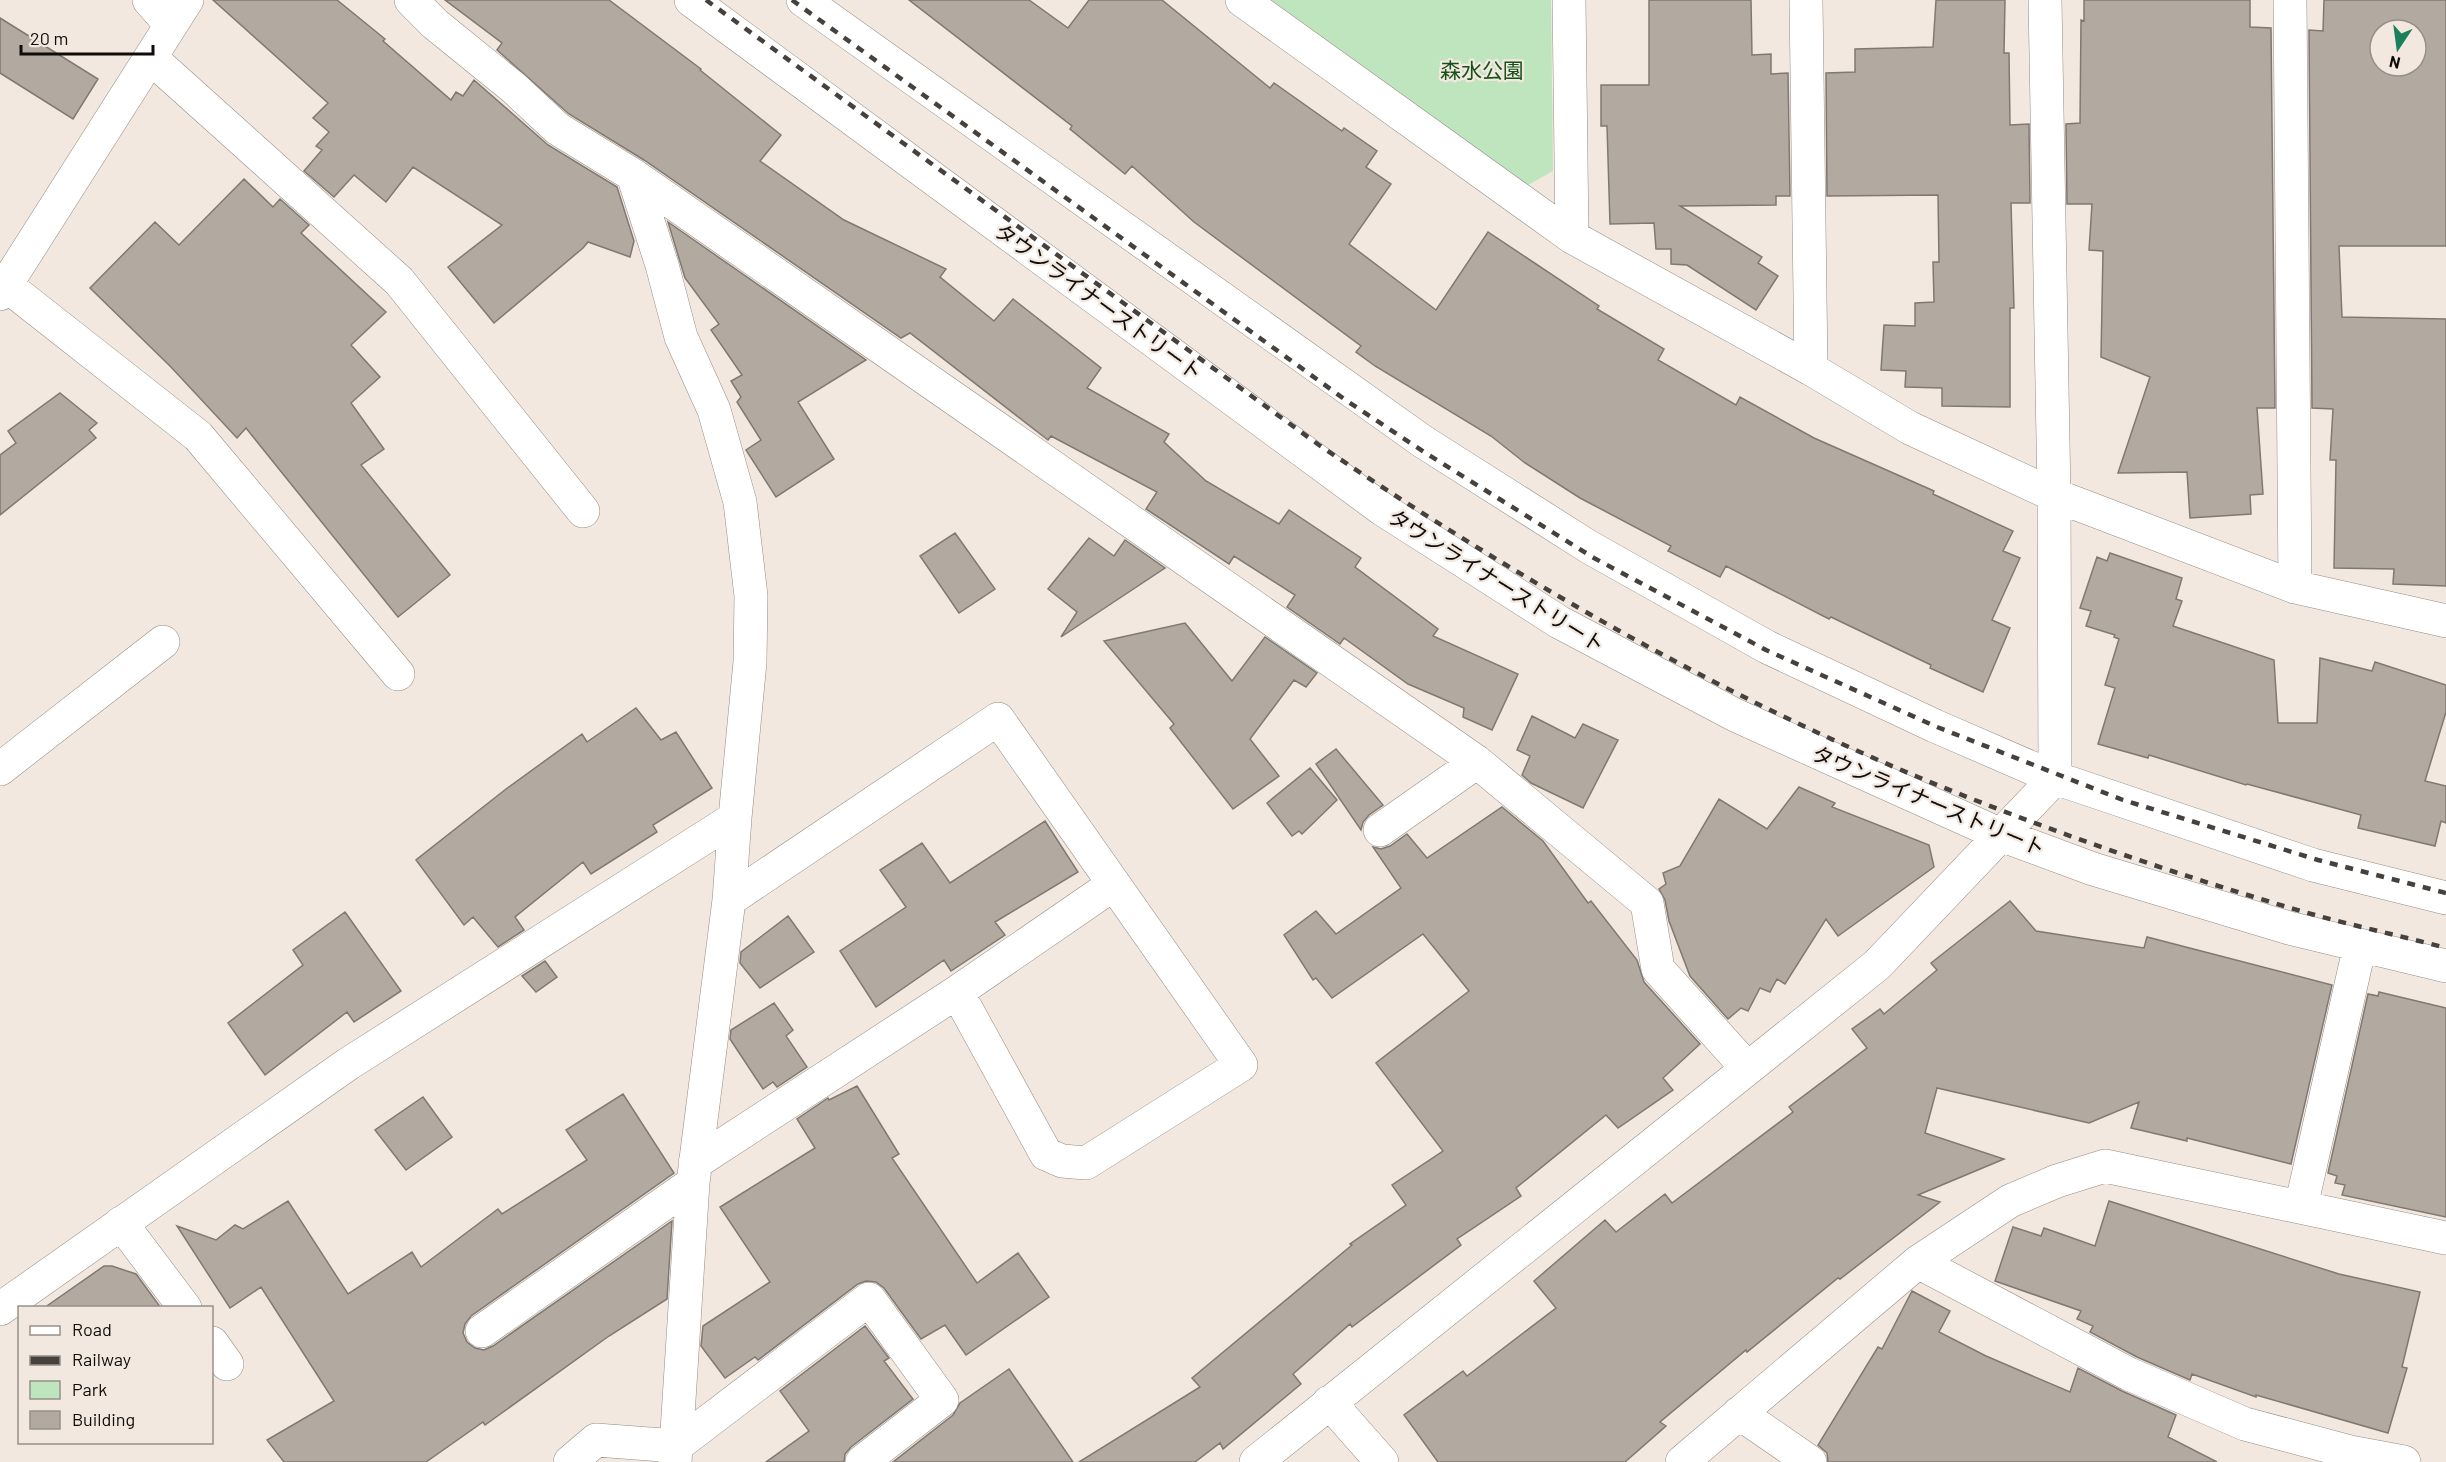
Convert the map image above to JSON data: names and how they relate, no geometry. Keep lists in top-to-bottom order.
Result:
{
  "streets": {
    "street": ["タウンライナーストリート"]
  },
  "parks": ["森水公園"],
  "legend": [
    "Road",
    "Railway",
    "Park",
    "Building"
  ],
  "scale_bar": "20 m",
  "north": "bottom"
}
